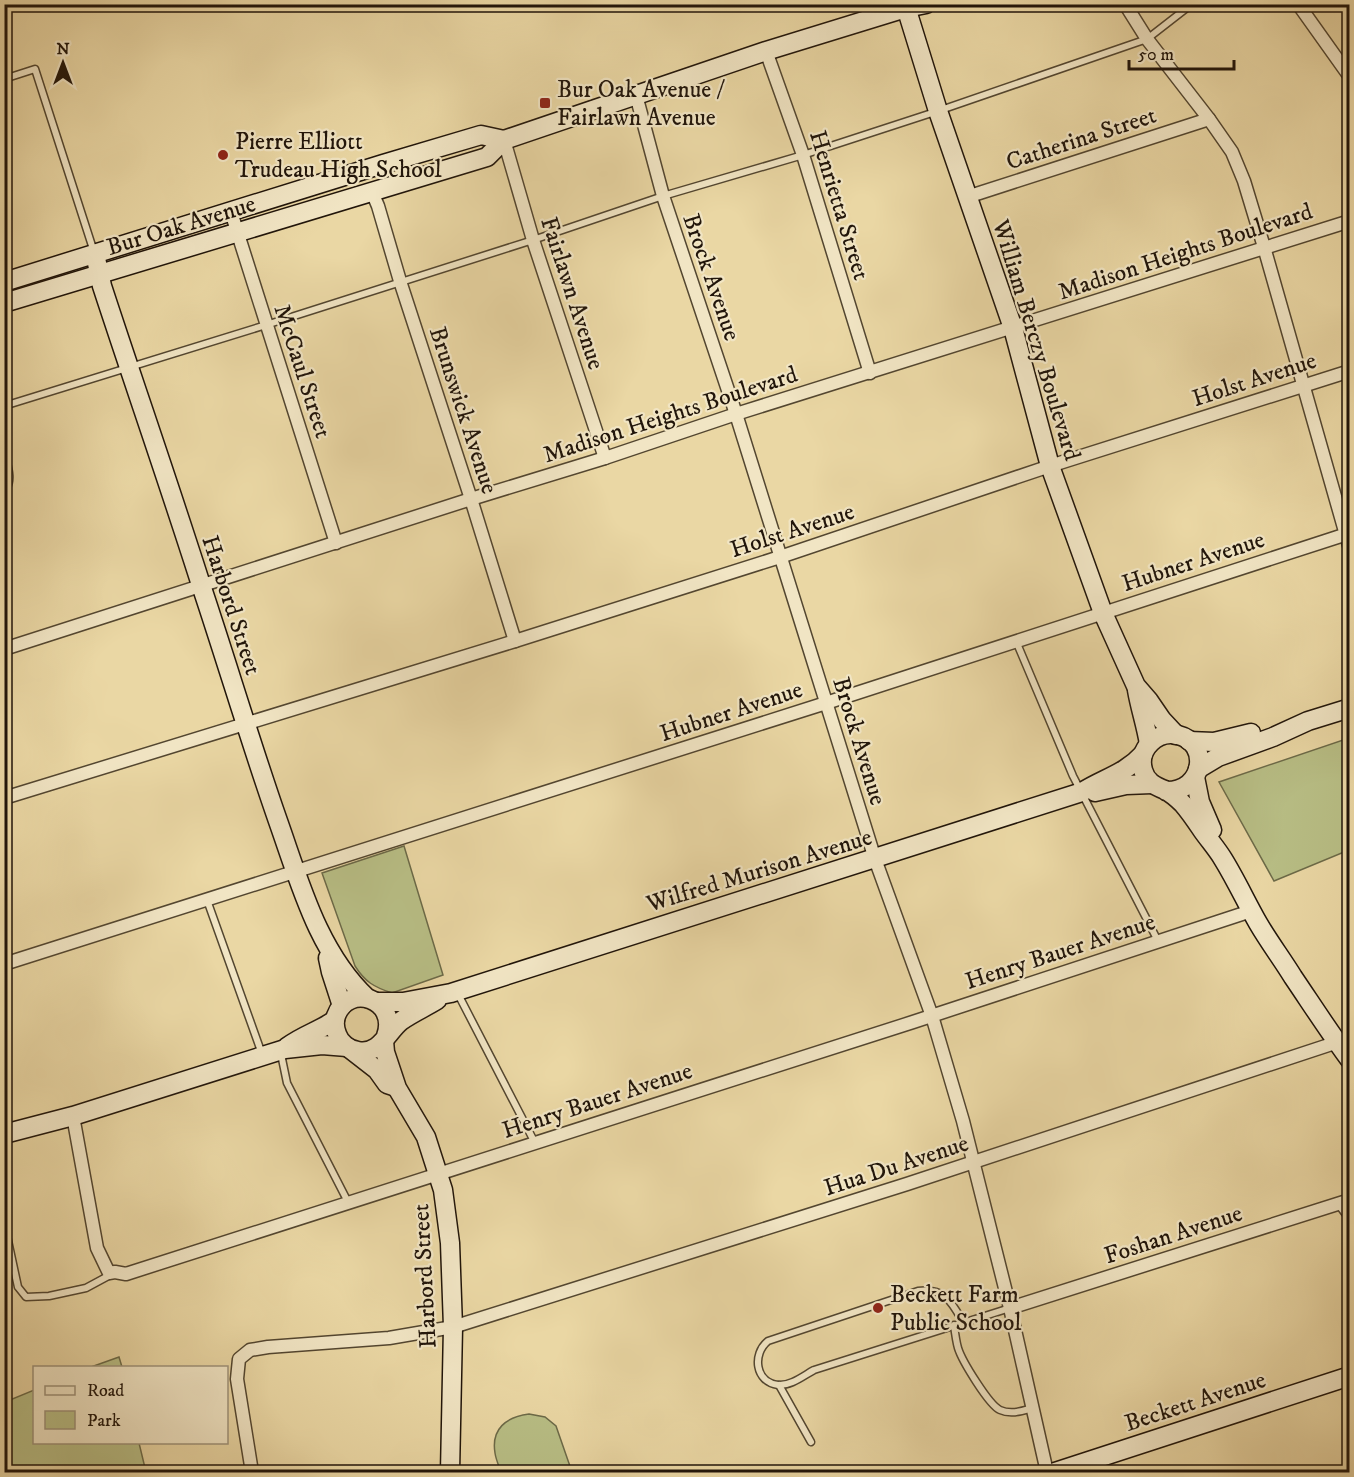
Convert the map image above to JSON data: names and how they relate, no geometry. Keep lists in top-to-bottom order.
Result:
{
  "streets": {
    "street": [
      "Catherina Street",
      "Henrietta Street",
      "Bur Oak Avenue",
      "Madison Heights Boulevard",
      "Brock Avenue",
      "Fairlawn Avenue",
      "William Berczy Boulevard",
      "McCaul Street",
      "Holst Avenue",
      "Brunswick Avenue",
      "Hubner Avenue",
      "Harbord Street",
      "Wilfred Murison Avenue",
      "Henry Bauer Avenue",
      "Hua Du Avenue",
      "Foshan Avenue",
      "Beckett Avenue"
    ]
  },
  "crossings": [
    ["Catherina Street", "William Berczy Boulevard"],
    ["Henrietta Street", "Bur Oak Avenue"],
    ["Henrietta Street", "Madison Heights Boulevard"],
    ["Bur Oak Avenue", "Brock Avenue"],
    ["Bur Oak Avenue", "Fairlawn Avenue"],
    ["Bur Oak Avenue", "William Berczy Boulevard"],
    ["Bur Oak Avenue", "McCaul Street"],
    ["Bur Oak Avenue", "Brunswick Avenue"],
    ["Bur Oak Avenue", "Harbord Street"],
    ["Madison Heights Boulevard", "Brock Avenue"],
    ["Madison Heights Boulevard", "Fairlawn Avenue"],
    ["Madison Heights Boulevard", "William Berczy Boulevard"],
    ["Madison Heights Boulevard", "McCaul Street"],
    ["Madison Heights Boulevard", "Brunswick Avenue"],
    ["Madison Heights Boulevard", "Harbord Street"],
    ["Brock Avenue", "Holst Avenue"],
    ["Brock Avenue", "Hubner Avenue"],
    ["Brock Avenue", "Wilfred Murison Avenue"],
    ["Brock Avenue", "Henry Bauer Avenue"],
    ["Brock Avenue", "Hua Du Avenue"],
    ["Brock Avenue", "Foshan Avenue"],
    ["William Berczy Boulevard", "Holst Avenue"],
    ["William Berczy Boulevard", "Hubner Avenue"],
    ["William Berczy Boulevard", "Wilfred Murison Avenue"],
    ["Holst Avenue", "Brunswick Avenue"],
    ["Holst Avenue", "Harbord Street"],
    ["Hubner Avenue", "Harbord Street"],
    ["Harbord Street", "Wilfred Murison Avenue"],
    ["Harbord Street", "Henry Bauer Avenue"],
    ["Harbord Street", "Hua Du Avenue"]
  ],
  "places": {
    "transit": ["Bur Oak Avenue / Fairlawn Avenue"],
    "other": ["Pierre Elliott Trudeau High School", "Beckett Farm Public School"]
  },
  "legend": ["Road", "Park"],
  "scale_bar": "50 m",
  "north": "top"
}
